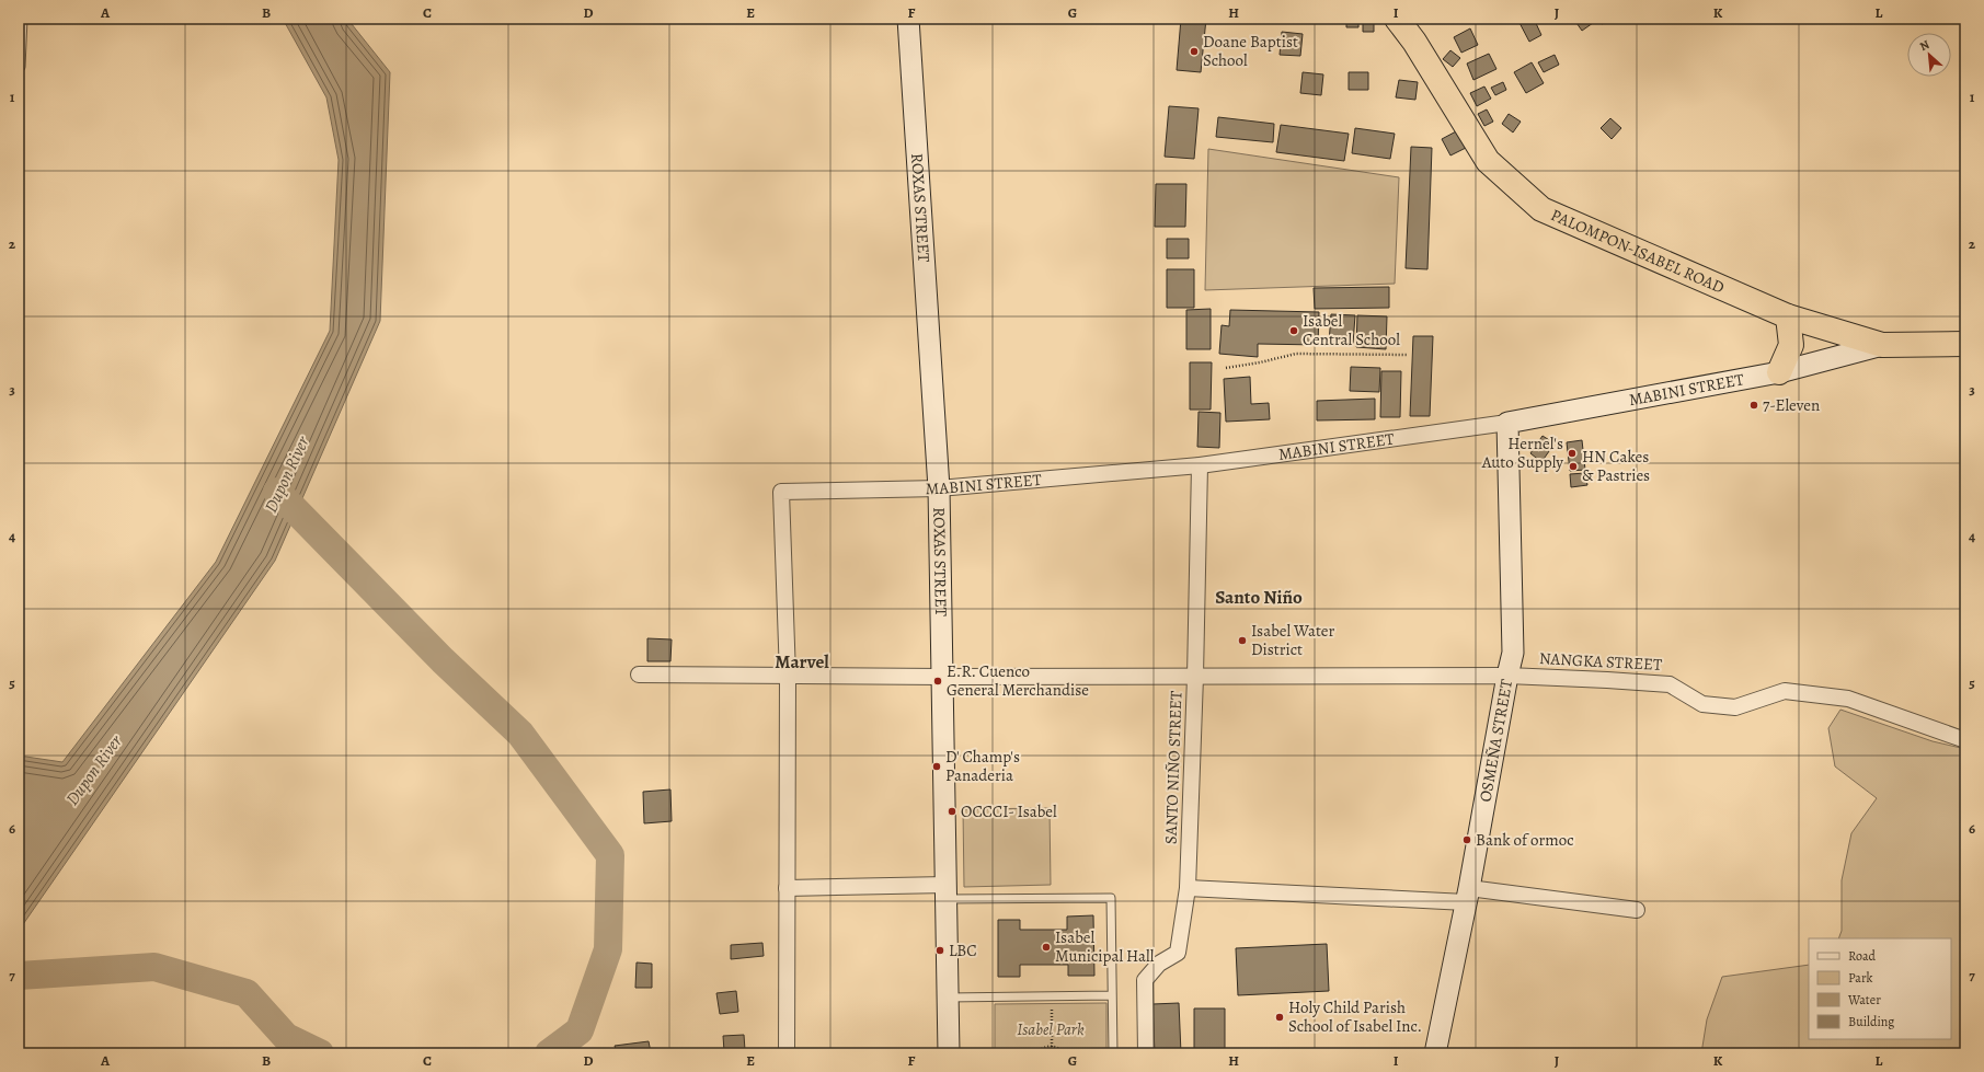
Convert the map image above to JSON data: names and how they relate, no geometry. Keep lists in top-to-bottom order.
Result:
{
  "streets": {
    "highway": ["PALOMPON-ISABEL ROAD"],
    "street": [
      "ROXAS STREET",
      "MABINI STREET",
      "NANGKA STREET",
      "OSMEÑA STREET",
      "SANTO NIÑO STREET"
    ]
  },
  "crossings": [
    ["ROXAS STREET", "MABINI STREET"],
    ["ROXAS STREET", "NANGKA STREET"],
    ["PALOMPON-ISABEL ROAD", "MABINI STREET"],
    ["MABINI STREET", "NANGKA STREET"],
    ["MABINI STREET", "OSMEÑA STREET"],
    ["MABINI STREET", "SANTO NIÑO STREET"],
    ["NANGKA STREET", "OSMEÑA STREET"],
    ["NANGKA STREET", "SANTO NIÑO STREET"]
  ],
  "districts": ["Santo Niño", "Marvel"],
  "water": ["Dupon River"],
  "parks": ["Isabel Park"],
  "places": [
    "Doane Baptist School",
    "Isabel Central School",
    "7-Eleven",
    "Hernel's Auto Supply",
    "HN Cakes & Pastries",
    "Isabel Water District",
    "E.R. Cuenco General Merchandise",
    "D' Champ's Panaderia",
    "OCCCI- Isabel",
    "Bank of ormoc",
    "Isabel Municipal Hall",
    "LBC",
    "Holy Child Parish School of Isabel Inc."
  ],
  "legend": [
    "Road",
    "Park",
    "Water",
    "Building"
  ],
  "north": "top left",
  "grid": {
    "columns": [
      "A",
      "B",
      "C",
      "D",
      "E",
      "F",
      "G",
      "H",
      "I",
      "J",
      "K",
      "L"
    ],
    "rows": [
      "1",
      "2",
      "3",
      "4",
      "5",
      "6",
      "7"
    ]
  }
}
